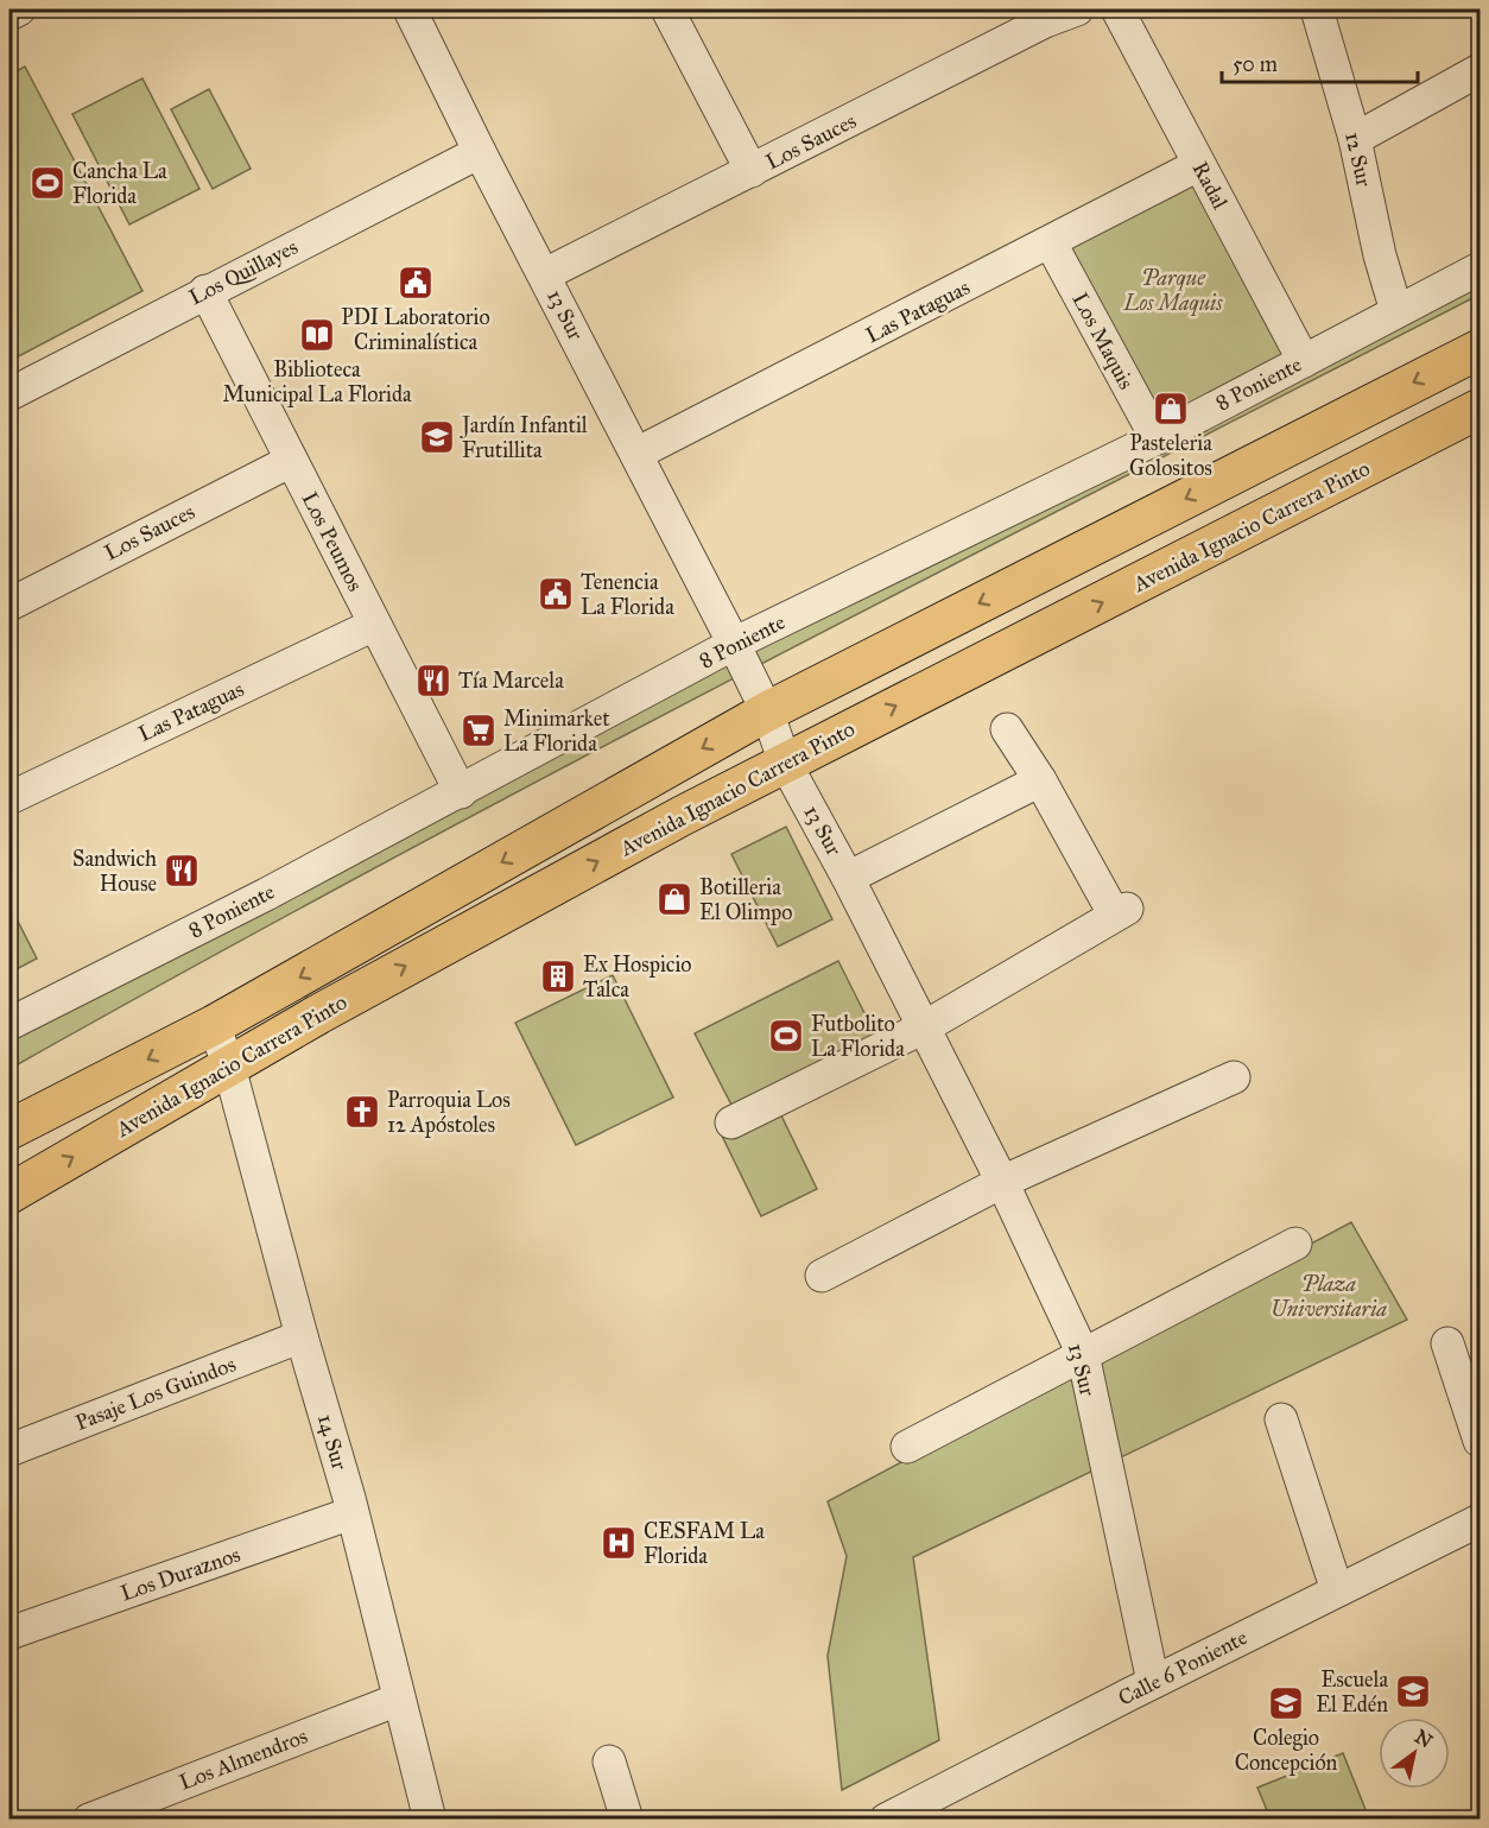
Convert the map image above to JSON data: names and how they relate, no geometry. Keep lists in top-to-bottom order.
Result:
{
  "streets": {
    "main road": ["Avenida Ignacio Carrera Pinto"],
    "street": [
      "Los Sauces",
      "12 Sur",
      "Radal",
      "Los Quillayes",
      "Las Pataguas",
      "13 Sur",
      "Los Maquis",
      "8 Poniente",
      "Los Peumos",
      "Pasaje Los Guindos",
      "14 Sur",
      "Los Duraznos",
      "Calle 6 Poniente",
      "Los Almendros"
    ]
  },
  "crossings": [
    ["Los Sauces", "13 Sur"],
    ["Los Sauces", "Los Peumos"],
    ["12 Sur", "8 Poniente"],
    ["Radal", "Las Pataguas"],
    ["Radal", "8 Poniente"],
    ["Los Quillayes", "13 Sur"],
    ["Los Quillayes", "Los Peumos"],
    ["Las Pataguas", "13 Sur"],
    ["Las Pataguas", "Los Maquis"],
    ["Las Pataguas", "Los Peumos"],
    ["13 Sur", "8 Poniente"],
    ["13 Sur", "Avenida Ignacio Carrera Pinto"],
    ["13 Sur", "Calle 6 Poniente"],
    ["Los Maquis", "8 Poniente"],
    ["8 Poniente", "Los Peumos"],
    ["Avenida Ignacio Carrera Pinto", "14 Sur"],
    ["Pasaje Los Guindos", "14 Sur"],
    ["14 Sur", "Los Duraznos"],
    ["14 Sur", "Los Almendros"]
  ],
  "parks": ["Parque Los Maquis", "Plaza Universitaria"],
  "places": {
    "sports": ["Cancha La Florida", "Futbolito La Florida"],
    "public building": ["PDI Laboratorio Criminalística", "Tenencia La Florida"],
    "library": ["Biblioteca Municipal La Florida"],
    "shop": ["Pasteleria Golositos", "Botilleria El Olimpo"],
    "school or university": ["Jardín Infantil Frutillita", "Escuela El Edén", "Colegio Concepción"],
    "restaurant": ["Tía Marcela", "Sandwich House"],
    "supermarket": ["Minimarket La Florida"],
    "building": ["Ex Hospicio Talca"],
    "church": ["Parroquia Los 12 Apóstoles"],
    "hospital": ["CESFAM La Florida"]
  },
  "scale_bar": "50 m",
  "north": "top right"
}
